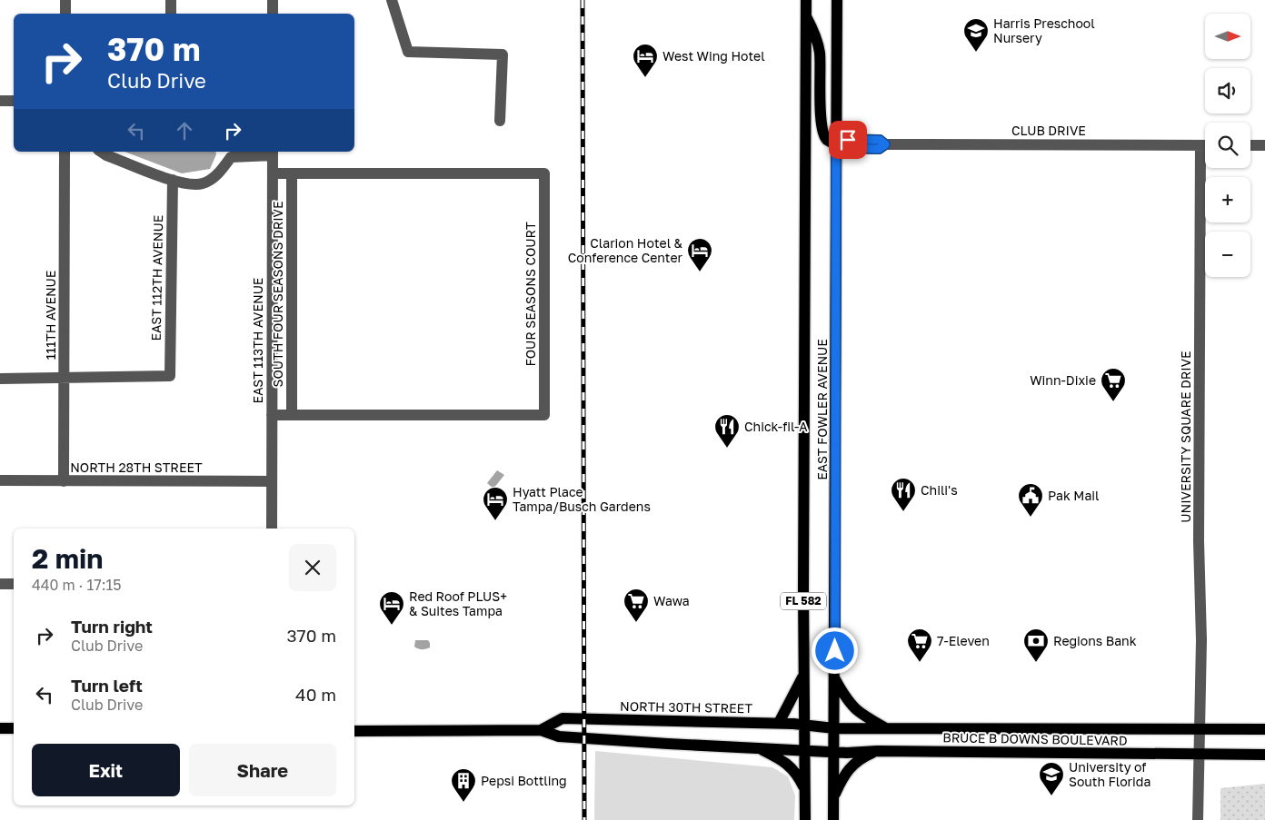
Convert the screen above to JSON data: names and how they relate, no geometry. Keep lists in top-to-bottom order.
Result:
{
  "streets": {
    "main road": [
      "EAST FOWLER AVENUE",
      "FL 582",
      "NORTH 30TH STREET",
      "BRUCE B DOWNS BOULEVARD"
    ],
    "street": [
      "CLUB DRIVE",
      "EAST 112TH AVENUE",
      "SOUTH FOUR SEASONS DRIVE",
      "FOUR SEASONS COURT",
      "111TH AVENUE",
      "EAST 113TH AVENUE",
      "UNIVERSITY SQUARE DRIVE",
      "NORTH 28TH STREET"
    ]
  },
  "crossings": [
    ["CLUB DRIVE", "EAST FOWLER AVENUE"],
    ["CLUB DRIVE", "UNIVERSITY SQUARE DRIVE"],
    ["EAST 112TH AVENUE", "111TH AVENUE"],
    ["SOUTH FOUR SEASONS DRIVE", "FOUR SEASONS COURT"],
    ["FOUR SEASONS COURT", "EAST 113TH AVENUE"],
    ["111TH AVENUE", "NORTH 28TH STREET"],
    ["EAST 113TH AVENUE", "NORTH 28TH STREET"],
    ["EAST FOWLER AVENUE", "NORTH 30TH STREET"],
    ["EAST FOWLER AVENUE", "BRUCE B DOWNS BOULEVARD"],
    ["UNIVERSITY SQUARE DRIVE", "BRUCE B DOWNS BOULEVARD"],
    ["NORTH 30TH STREET", "BRUCE B DOWNS BOULEVARD"]
  ],
  "places": {
    "school or university": ["Harris Preschool Nursery", "University of South Florida"],
    "hotel": [
      "West Wing Hotel",
      "Clarion Hotel & Conference Center",
      "Hyatt Place Tampa/Busch Gardens",
      "Red Roof PLUS+ & Suites Tampa"
    ],
    "supermarket": ["Winn-Dixie", "Wawa", "7-Eleven"],
    "restaurant": ["Chick-fil-A", "Chili's"],
    "public building": ["Pak Mail"],
    "bank": ["Regions Bank"],
    "building": ["Pepsi Bottling"]
  },
  "north": "right",
  "page": {
    "map_buttons": ["+", "−"],
    "turn": ["370 m", "Club Drive"],
    "heading": ["2 min", "440 m · 17:15"],
    "list": [
      {
        "name": "Turn right",
        "note": "Club Drive",
        "value": "370 m"
      },
      {
        "name": "Turn left",
        "note": "Club Drive",
        "value": "40 m"
      }
    ],
    "buttons": ["Exit", "Share"]
  }
}
